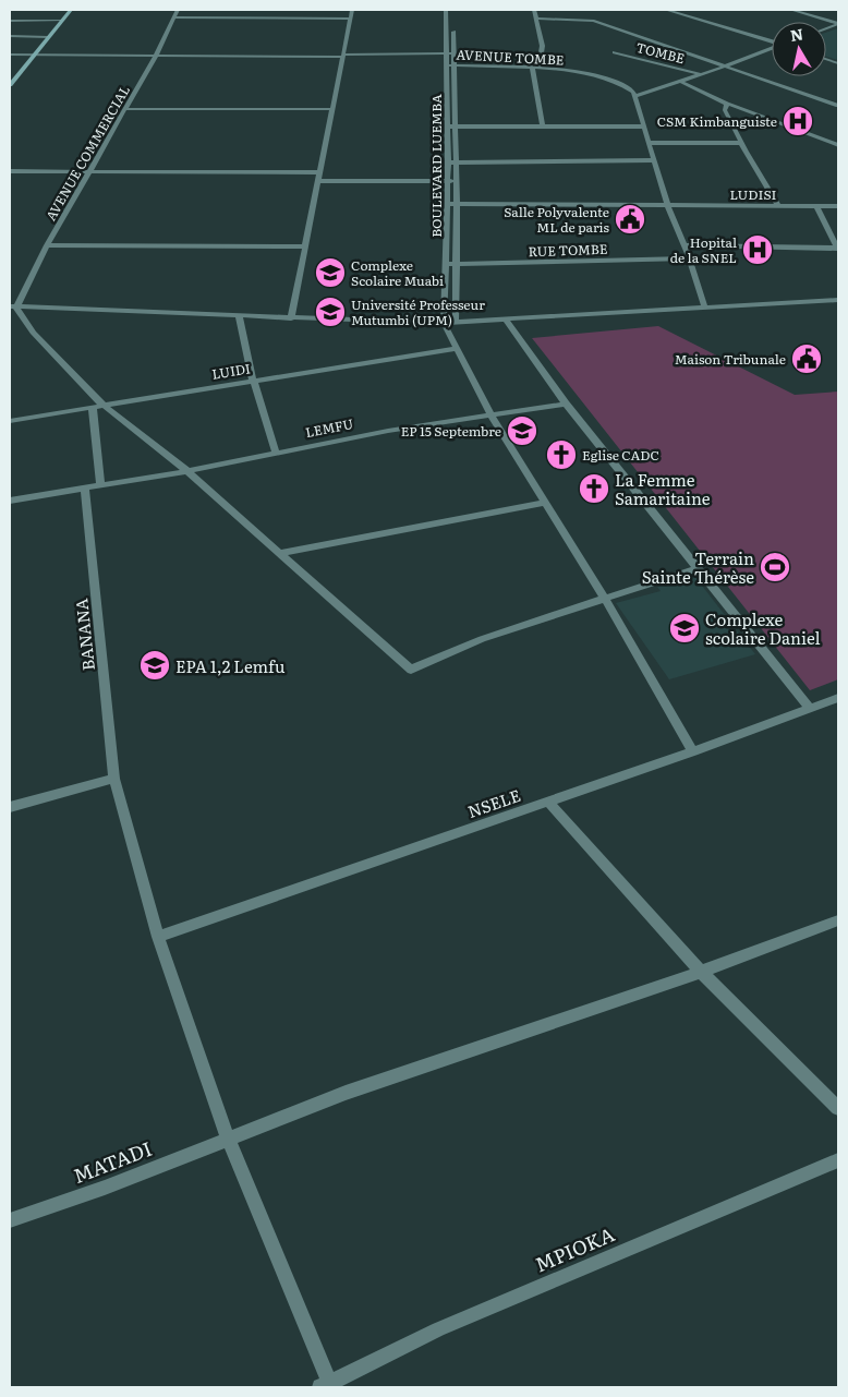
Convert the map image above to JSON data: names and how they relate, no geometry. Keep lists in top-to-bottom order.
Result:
{
  "streets": {
    "street": [
      "TOMBE",
      "AVENUE TOMBE",
      "AVENUE COMMERCIAL",
      "BOULEVARD LUEMBA",
      "LUDISI",
      "RUE TOMBE",
      "LUIDI",
      "LEMFU",
      "BANANA",
      "NSELE",
      "MATADI",
      "MPIOKA"
    ]
  },
  "crossings": [
    ["AVENUE TOMBE", "BOULEVARD LUEMBA"],
    ["BOULEVARD LUEMBA", "RUE TOMBE"],
    ["BANANA", "NSELE"],
    ["BANANA", "MATADI"],
    ["BANANA", "MPIOKA"]
  ],
  "places": {
    "hospital": ["CSM Kimbanguiste", "Hopital de la SNEL"],
    "public building": ["Salle Polyvalente ML de paris", "Maison Tribunale"],
    "school or university": [
      "Complexe Scolaire Muabi",
      "Université Professeur Mutumbi (UPM)",
      "EP 15 Septembre",
      "Complexe scolaire Daniel",
      "EPA 1,2 Lemfu"
    ],
    "church": ["Eglise CADC", "La Femme Samaritaine"],
    "sports": ["Terrain Sainte Thérèse"]
  },
  "north": "top"
}
